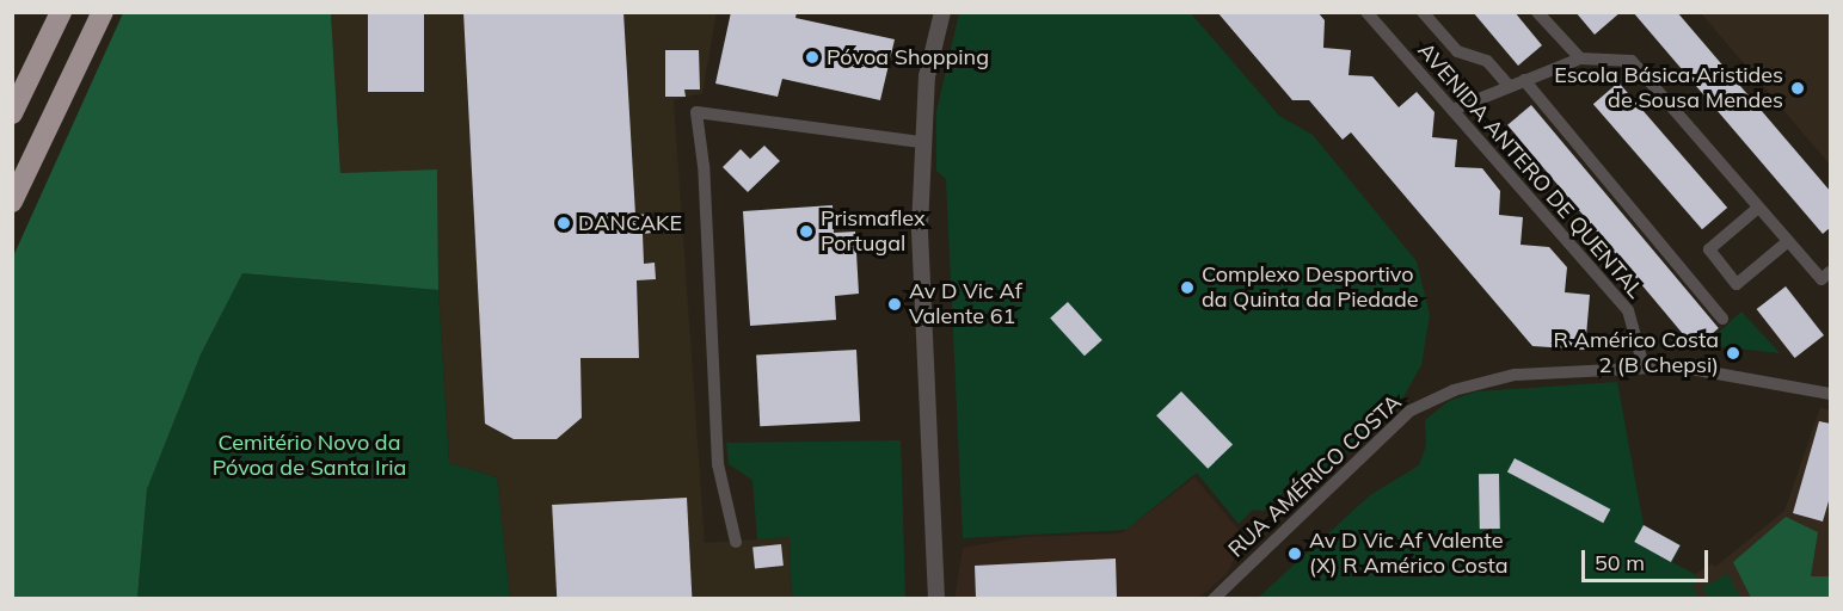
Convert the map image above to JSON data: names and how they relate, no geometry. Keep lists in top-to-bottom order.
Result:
{
  "streets": {
    "street": ["AVENIDA ANTERO DE QUENTAL", "RUA AMÉRICO COSTA"]
  },
  "crossings": [
    ["AVENIDA ANTERO DE QUENTAL", "RUA AMÉRICO COSTA"]
  ],
  "parks": ["Cemitério Novo da Póvoa de Santa Iria"],
  "places": [
    "Póvoa Shopping",
    "Escola Básica Aristides de Sousa Mendes",
    "DANCAKE",
    "Prismaflex Portugal",
    "Complexo Desportivo da Quinta da Piedade",
    "Av D Vic Af Valente 61",
    "R Américo Costa 2 (B Chepsi)",
    "Av D Vic Af Valente (X) R Américo Costa"
  ],
  "scale_bar": "50 m"
}
